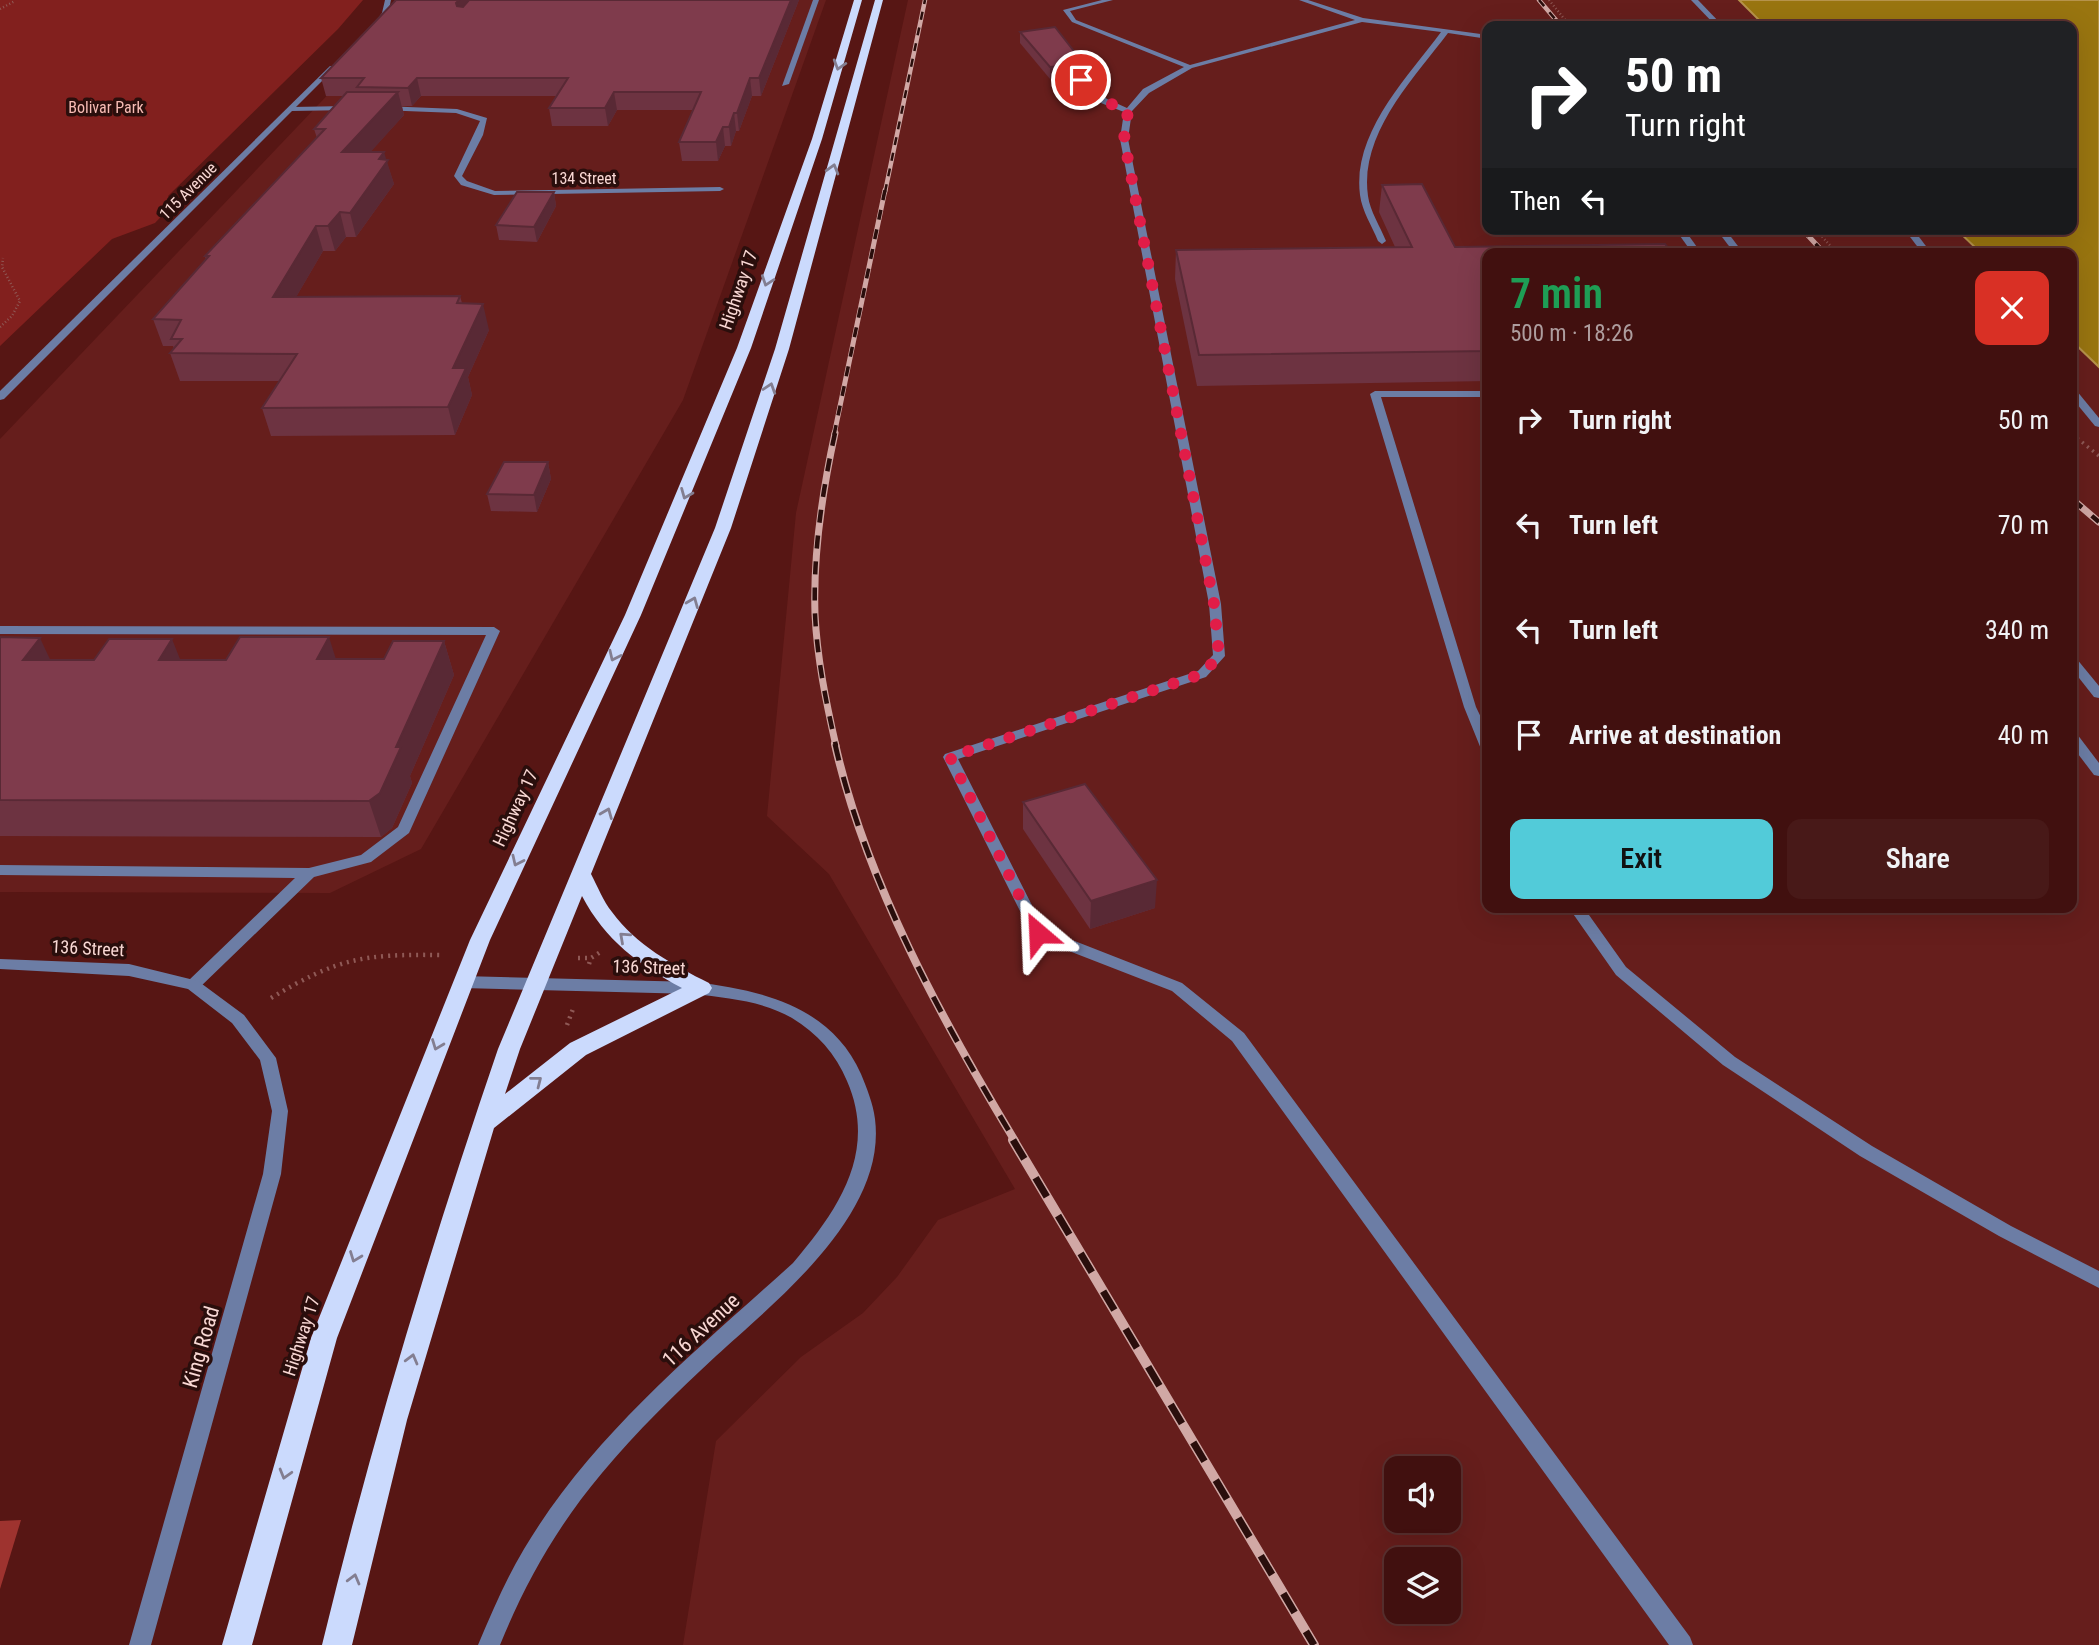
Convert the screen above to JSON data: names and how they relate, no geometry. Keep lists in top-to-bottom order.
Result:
{
  "streets": {
    "highway": ["Highway 17"],
    "street": [
      "134 Street",
      "115 Avenue",
      "136 Street",
      "116 Avenue",
      "King Road"
    ]
  },
  "crossings": [
    ["Highway 17", "136 Street"],
    ["136 Street", "116 Avenue"],
    ["136 Street", "King Road"]
  ],
  "parks": ["Bolivar Park"],
  "page": {
    "turn": ["50 m", "Turn right"],
    "then": "Then",
    "heading": ["7 min", "500 m · 18:26"],
    "list": [
      {
        "name": "Turn right",
        "value": "50 m"
      },
      {
        "name": "Turn left",
        "value": "70 m"
      },
      {
        "name": "Turn left",
        "value": "340 m"
      },
      {
        "name": "Arrive at destination",
        "value": "40 m"
      }
    ],
    "buttons": ["Exit", "Share"]
  }
}
